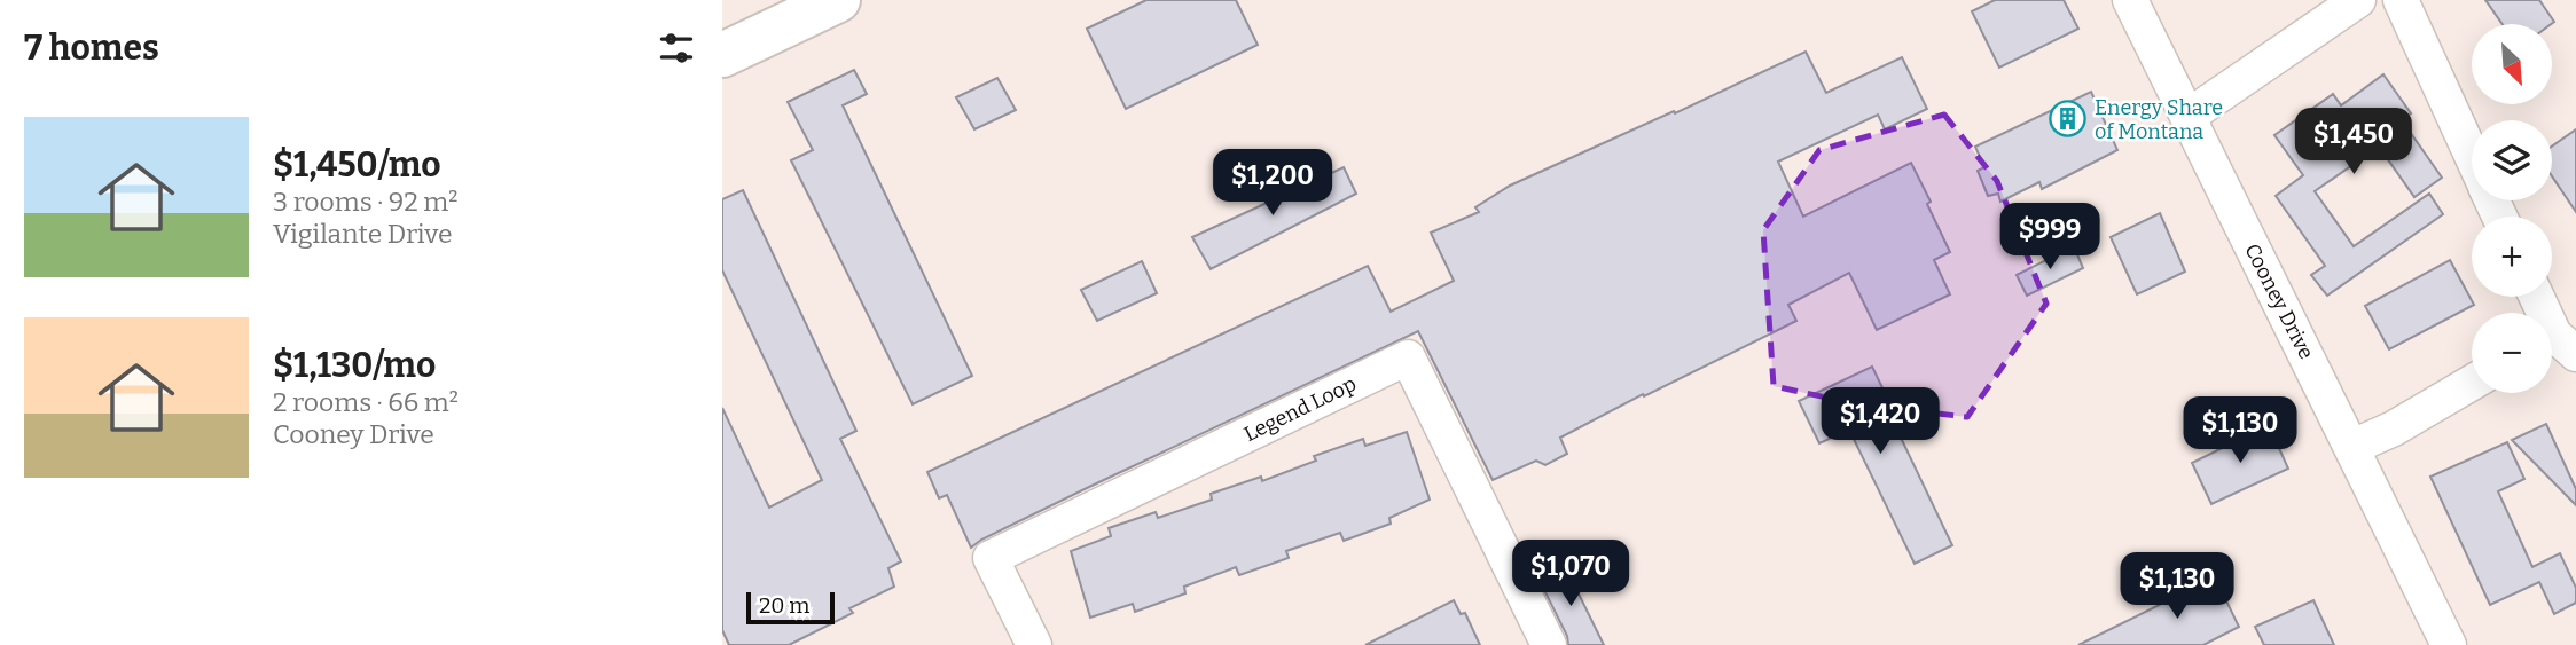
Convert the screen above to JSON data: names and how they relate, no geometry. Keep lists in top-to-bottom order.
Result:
{
  "streets": {
    "street": ["Cooney Drive", "Legend Loop"]
  },
  "places": {
    "building": ["Energy Share of Montana"]
  },
  "scale_bar": "20 m",
  "north": "bottom right",
  "page": {
    "heading": "7 homes",
    "map_buttons": ["+", "−"],
    "list": [
      {
        "name": "$1,450/mo",
        "note": "3 rooms · 92 m² · Vigilante Drive"
      },
      {
        "name": "$1,130/mo",
        "note": "2 rooms · 66 m² · Cooney Drive"
      }
    ],
    "price": [
      "$1,450",
      "$1,200",
      "$999",
      "$1,420",
      "$1,130",
      "$1,070",
      "$1,130"
    ],
    "scale": "20 m"
  }
}
